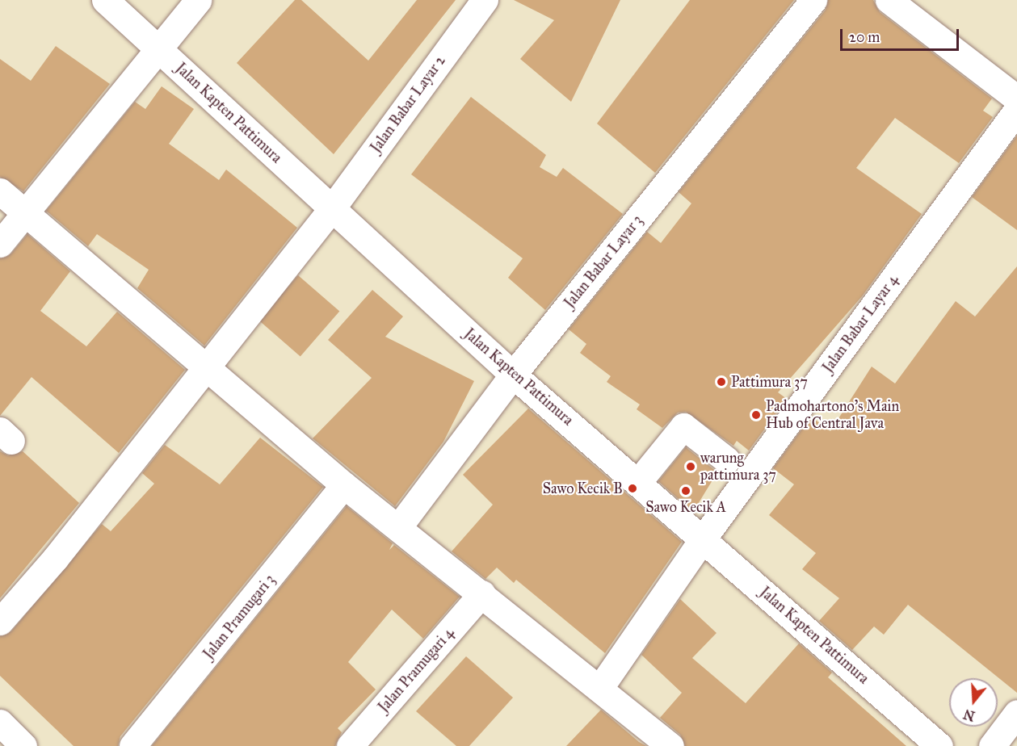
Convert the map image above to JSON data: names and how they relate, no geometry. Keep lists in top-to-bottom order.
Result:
{
  "streets": {
    "street": [
      "Jalan Babar Layar 2",
      "Jalan Kapten Pattimura",
      "Jalan Babar Layar 3",
      "Jalan Babar Layar 4",
      "Jalan Pramugari 3",
      "Jalan Pramugari 4"
    ]
  },
  "crossings": [
    ["Jalan Babar Layar 2", "Jalan Kapten Pattimura"],
    ["Jalan Kapten Pattimura", "Jalan Babar Layar 3"],
    ["Jalan Kapten Pattimura", "Jalan Babar Layar 4"]
  ],
  "places": [
    "Pattimura 37",
    "Padmohartono's Main Hub of Central Java",
    "warung pattimura 37",
    "Sawo Kecik B",
    "Sawo Kecik A"
  ],
  "scale_bar": "20 m",
  "north": "bottom"
}
